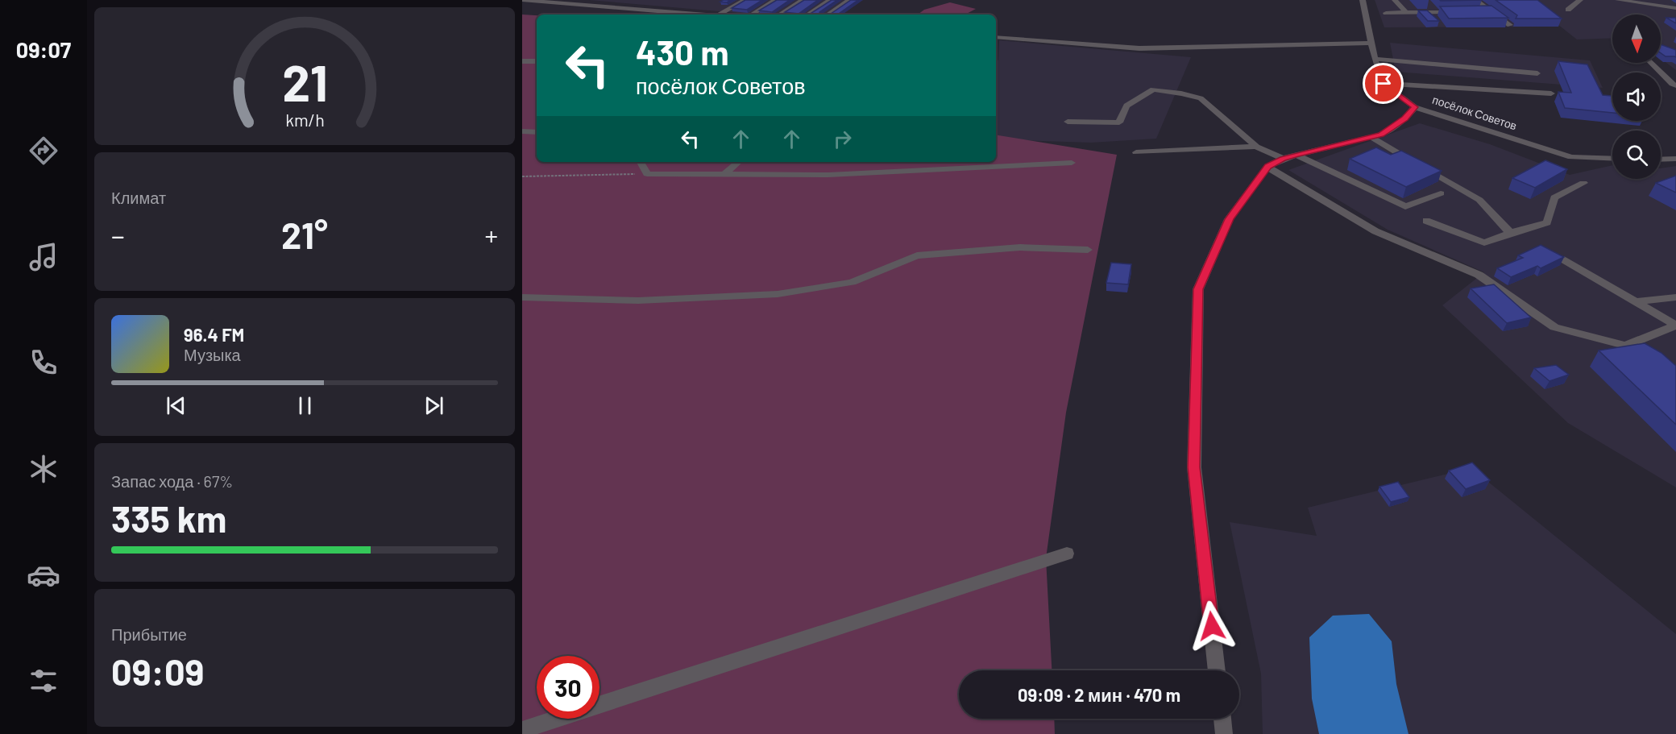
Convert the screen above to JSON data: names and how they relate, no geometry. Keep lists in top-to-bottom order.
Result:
{
  "streets": {
    "street": ["посёлок Советов"]
  },
  "north": "bottom",
  "page": {
    "tabs": "09:07",
    "turn": ["430 m", "посёлок Советов"],
    "tile": [
      "Климат",
      ["Запас хода · 67%", "335 km"],
      ["Прибытие", "09:09"]
    ],
    "heat": ["−", "21°", "+"],
    "song": ["96.4 FM", "Музыка"],
    "limit": "30",
    "trip": "09:09 · 2 мин · 470 m",
    "gauge": ["21", "km/h"]
  }
}
